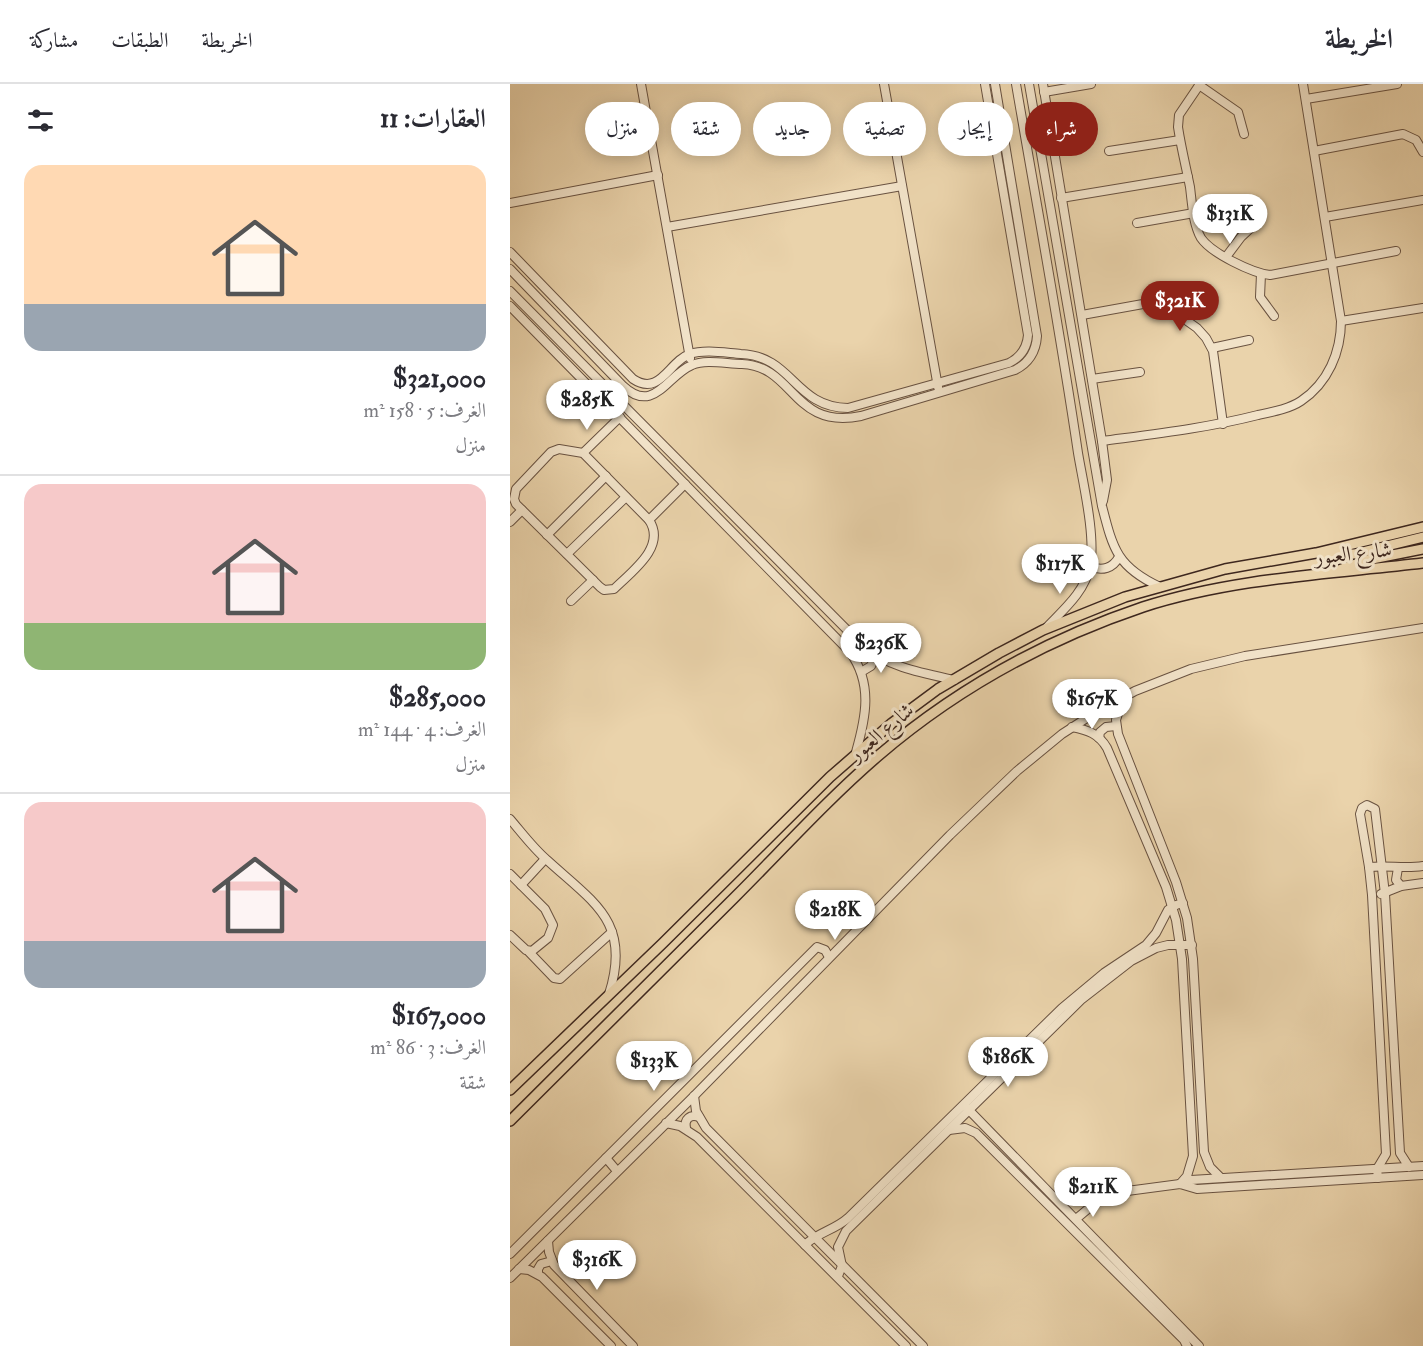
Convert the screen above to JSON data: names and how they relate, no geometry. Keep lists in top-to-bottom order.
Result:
{
  "streets": {
    "main road": ["شارع العبور"]
  },
  "page": {
    "header": "الخريطة",
    "nav": ["الخريطة", "الطبقات", "مشاركة"],
    "heading": "العقارات: 11",
    "chip": [
      "شراء",
      "إيجار",
      "تصفية",
      "جديد",
      "شقة",
      "منزل"
    ],
    "list": [
      {
        "name": "$321,000",
        "note": "الغرف: 5 · 158 m² · منزل"
      },
      {
        "name": "$285,000",
        "note": "الغرف: 4 · 144 m² · منزل"
      },
      {
        "name": "$167,000",
        "note": "الغرف: 3 · 86 m² · شقة"
      }
    ],
    "price": [
      "$131K",
      "$321K",
      "$285K",
      "$117K",
      "$236K",
      "$167K",
      "$218K",
      "$186K",
      "$133K",
      "$211K",
      "$316K"
    ]
  }
}
